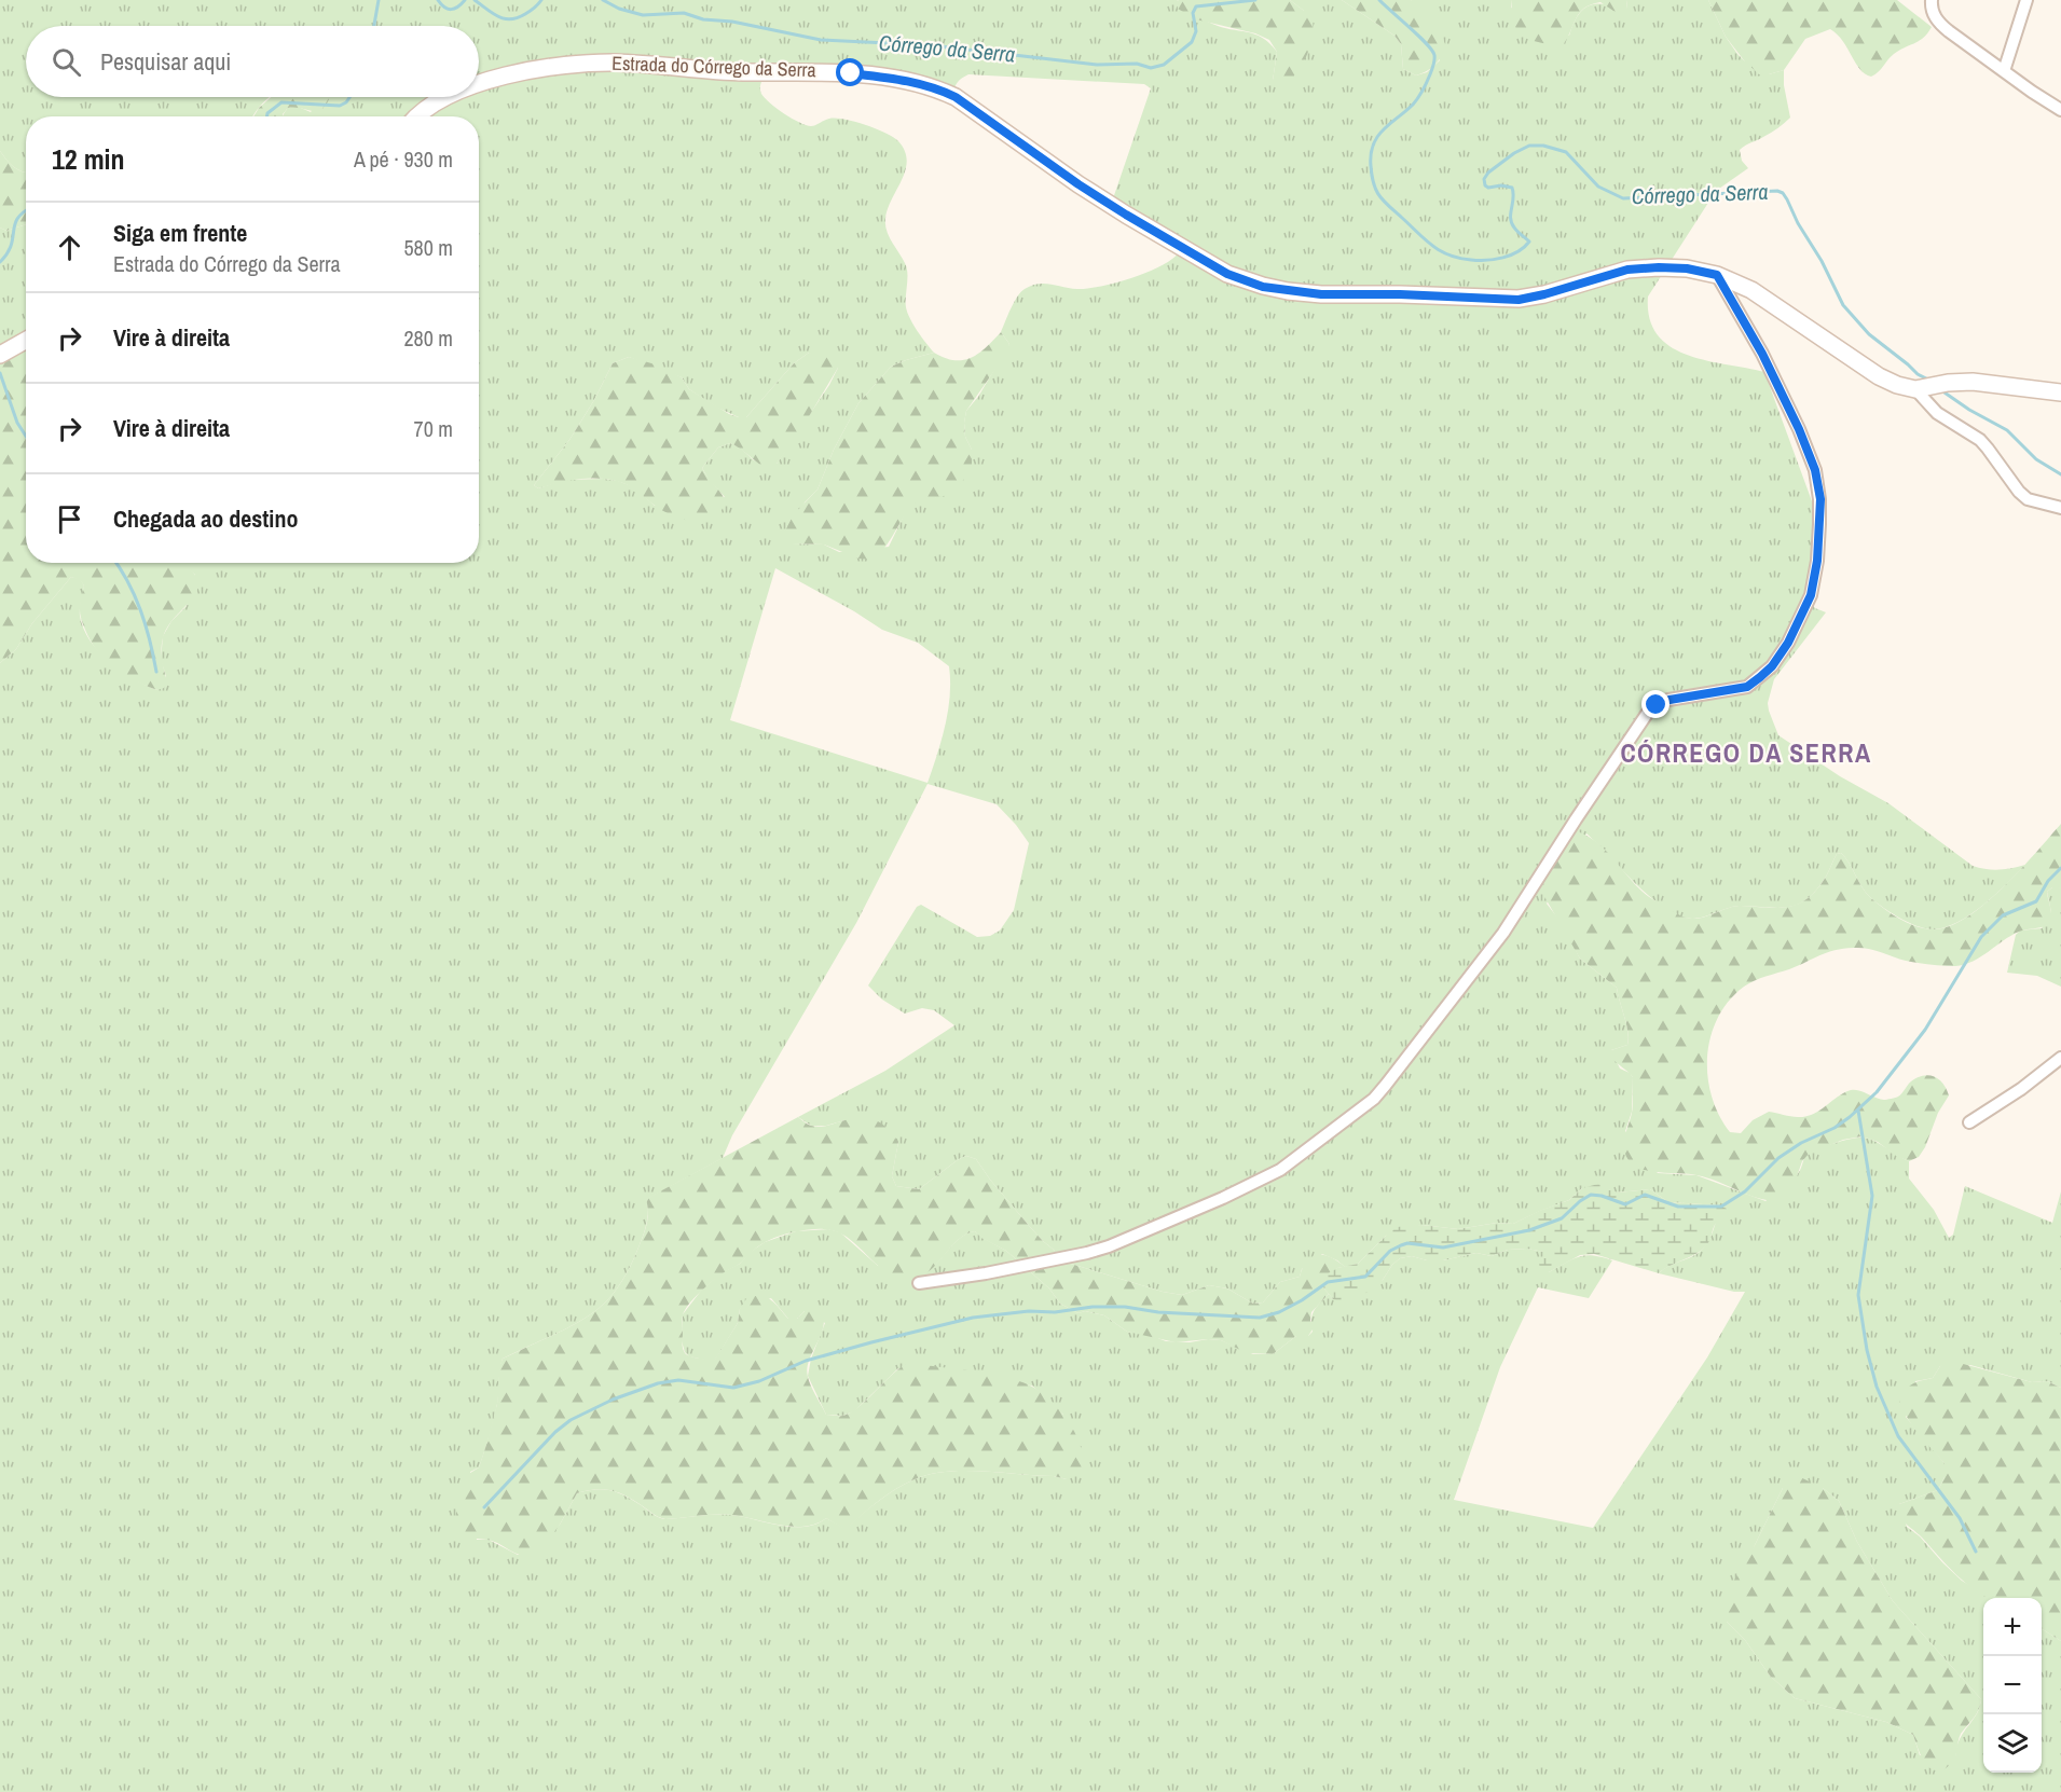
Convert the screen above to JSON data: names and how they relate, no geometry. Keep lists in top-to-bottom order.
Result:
{
  "streets": {
    "street": ["Estrada do Córrego da Serra"]
  },
  "districts": ["CÓRREGO DA SERRA"],
  "water": ["Córrego da Serra"],
  "page": {
    "search": "Pesquisar aqui",
    "heading": ["12 min", "A pé · 930 m"],
    "list": [
      ["Siga em frente", "Estrada do Córrego da Serra", "580 m"],
      ["Vire à direita", "280 m"],
      ["Vire à direita", "70 m"],
      "Chegada ao destino"
    ],
    "map_buttons": ["+", "−"]
  }
}
